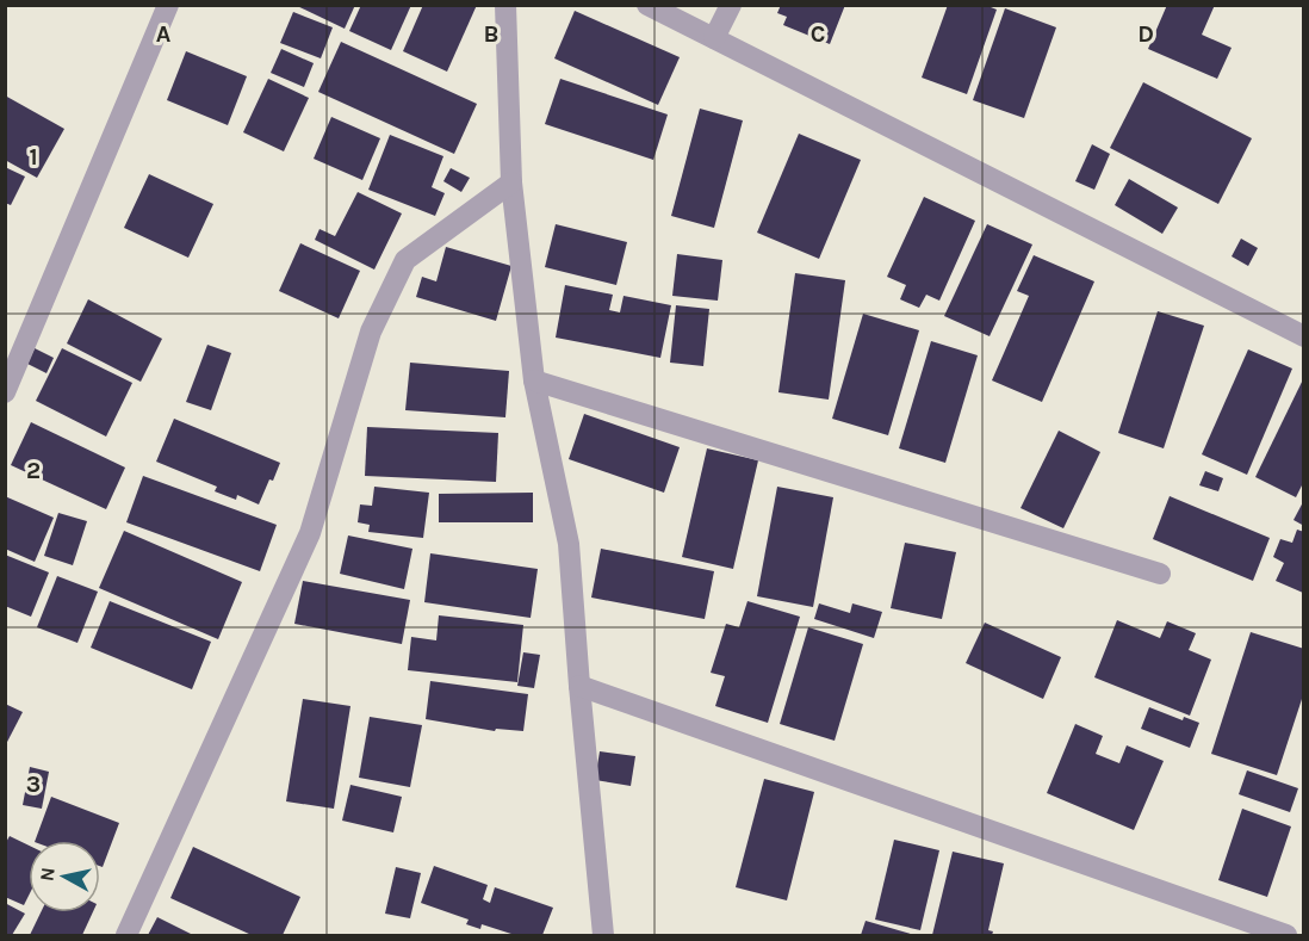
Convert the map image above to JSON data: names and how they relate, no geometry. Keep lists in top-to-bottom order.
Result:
{
  "north": "left",
  "grid": {
    "columns": [
      "A",
      "B",
      "C",
      "D"
    ],
    "rows": ["1", "2", "3"]
  }
}
